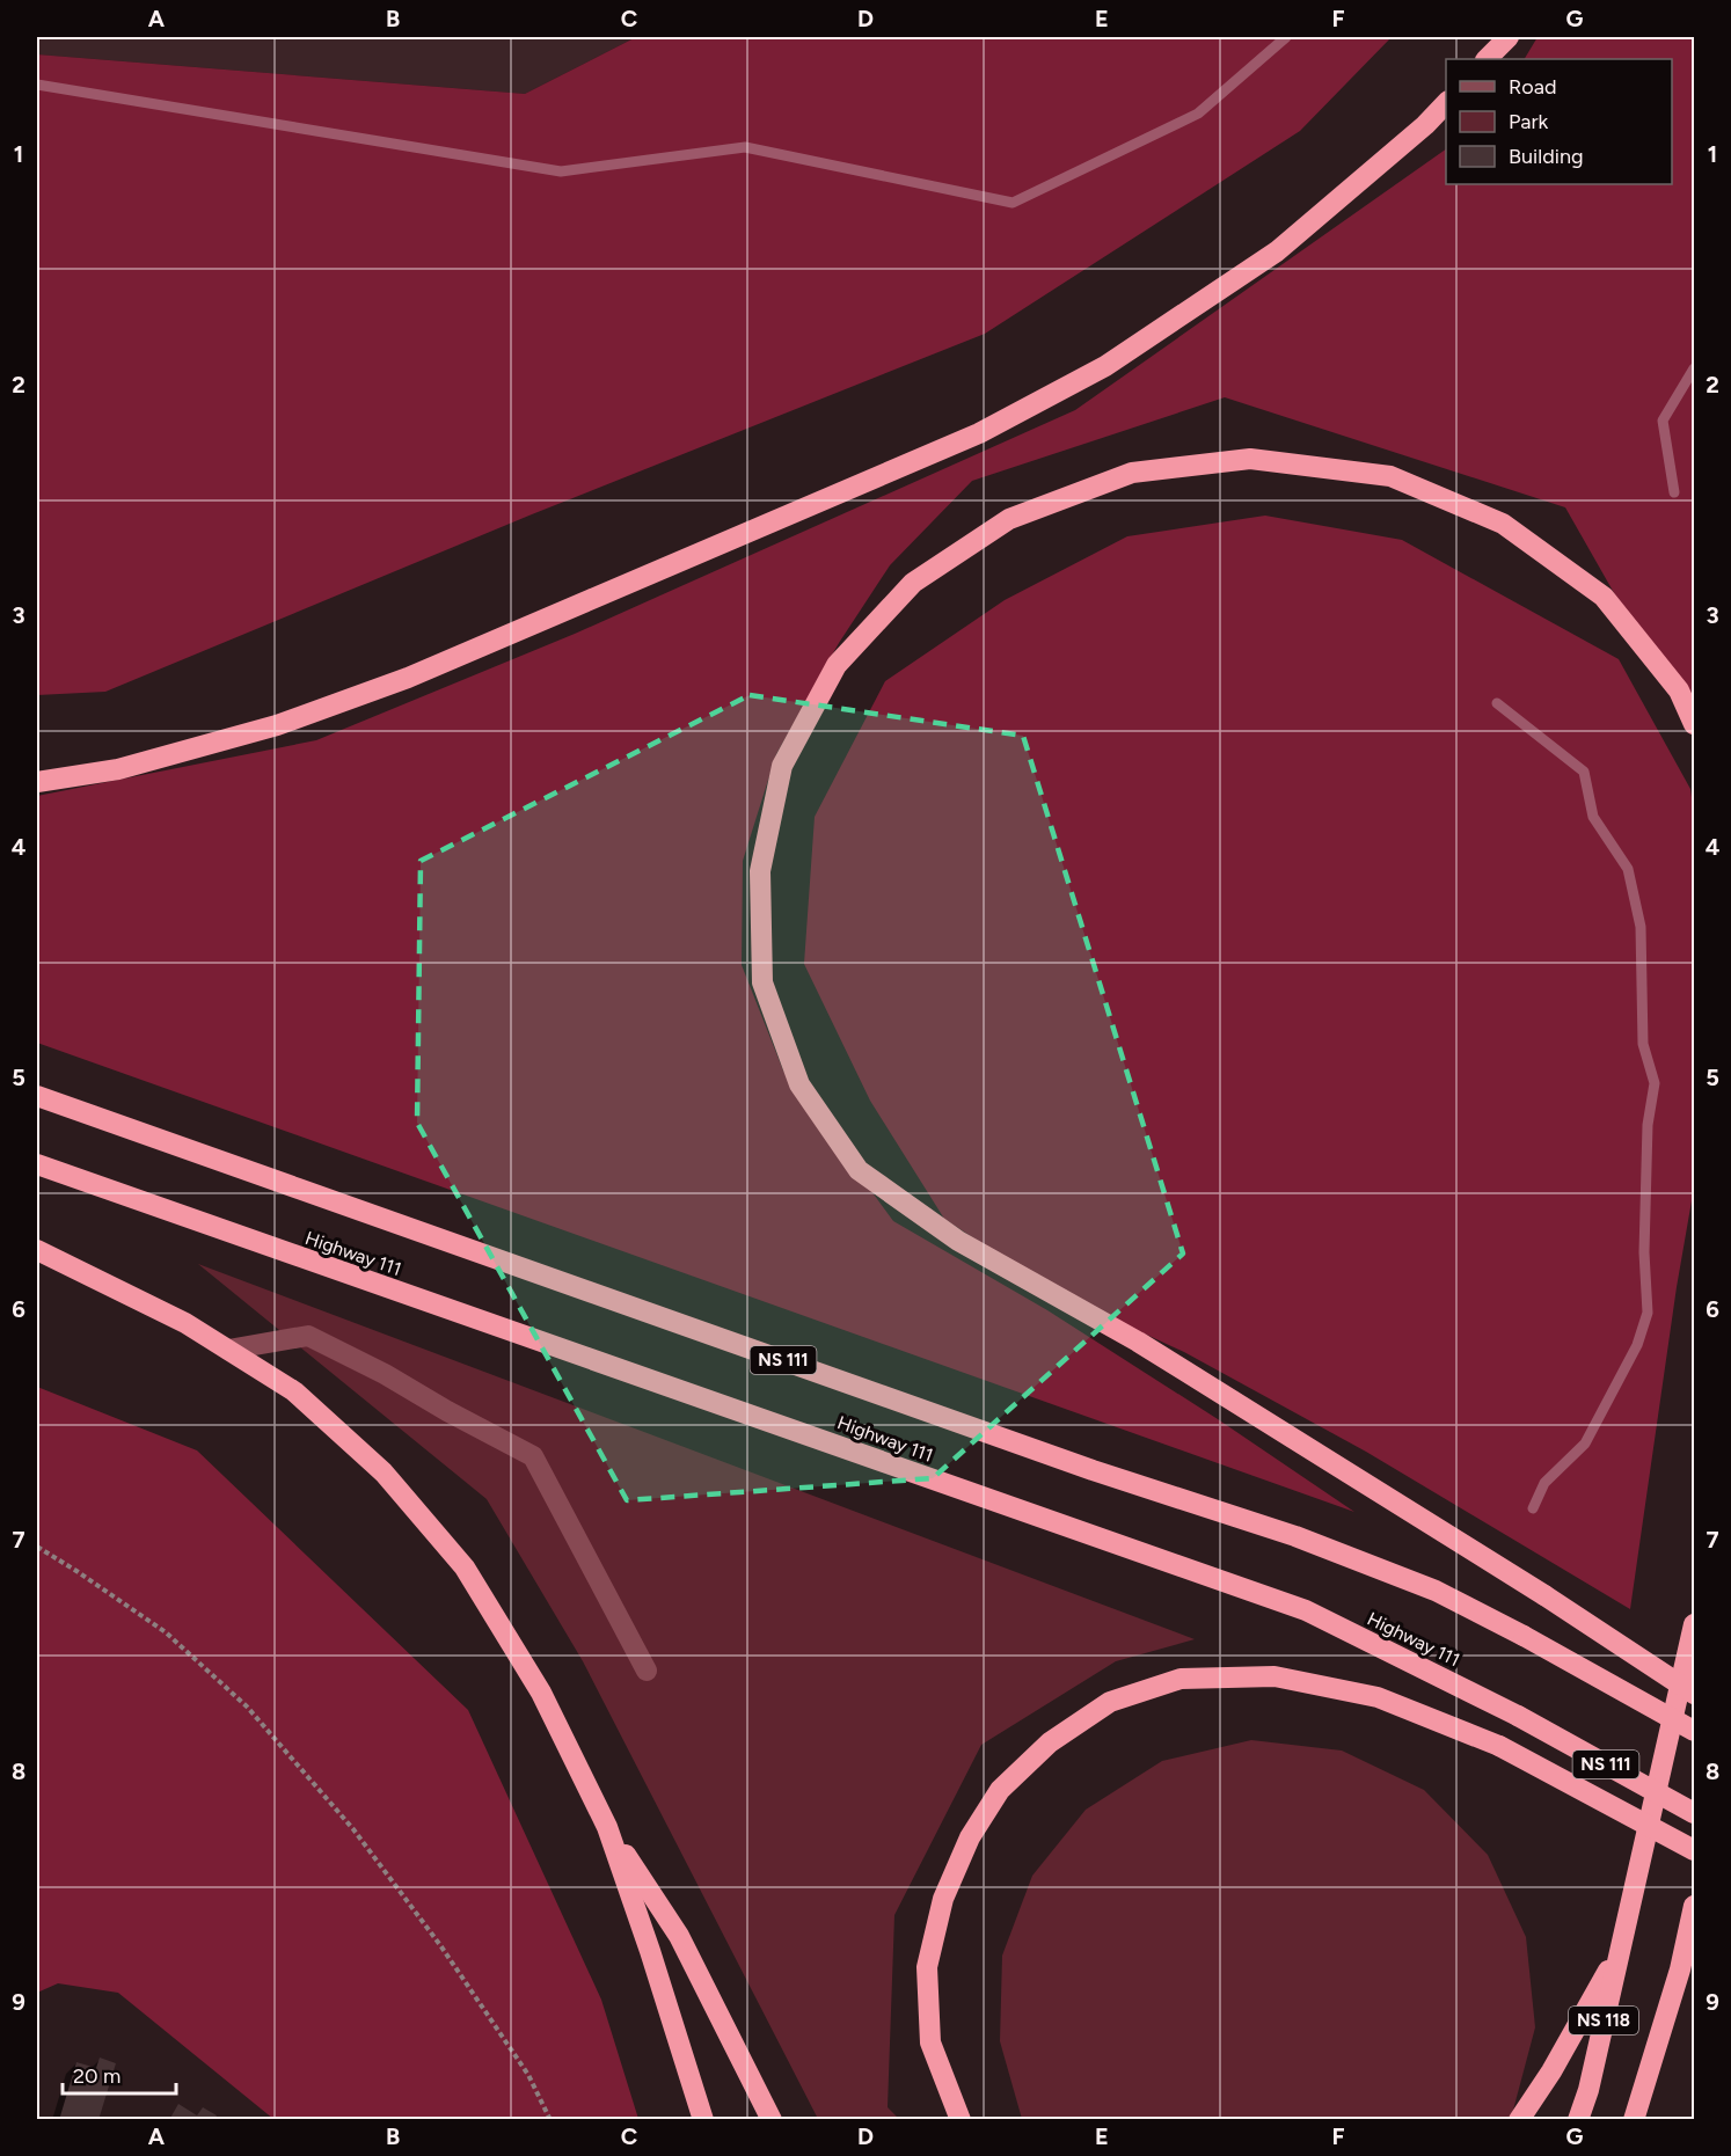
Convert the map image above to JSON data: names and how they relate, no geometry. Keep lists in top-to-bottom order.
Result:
{
  "streets": {
    "highway": ["Highway 111", "NS 111", "NS 118"]
  },
  "legend": ["Road", "Park", "Building"],
  "scale_bar": "20 m",
  "grid": {
    "columns": [
      "A",
      "B",
      "C",
      "D",
      "E",
      "F",
      "G"
    ],
    "rows": [
      "1",
      "2",
      "3",
      "4",
      "5",
      "6",
      "7",
      "8",
      "9"
    ]
  }
}
